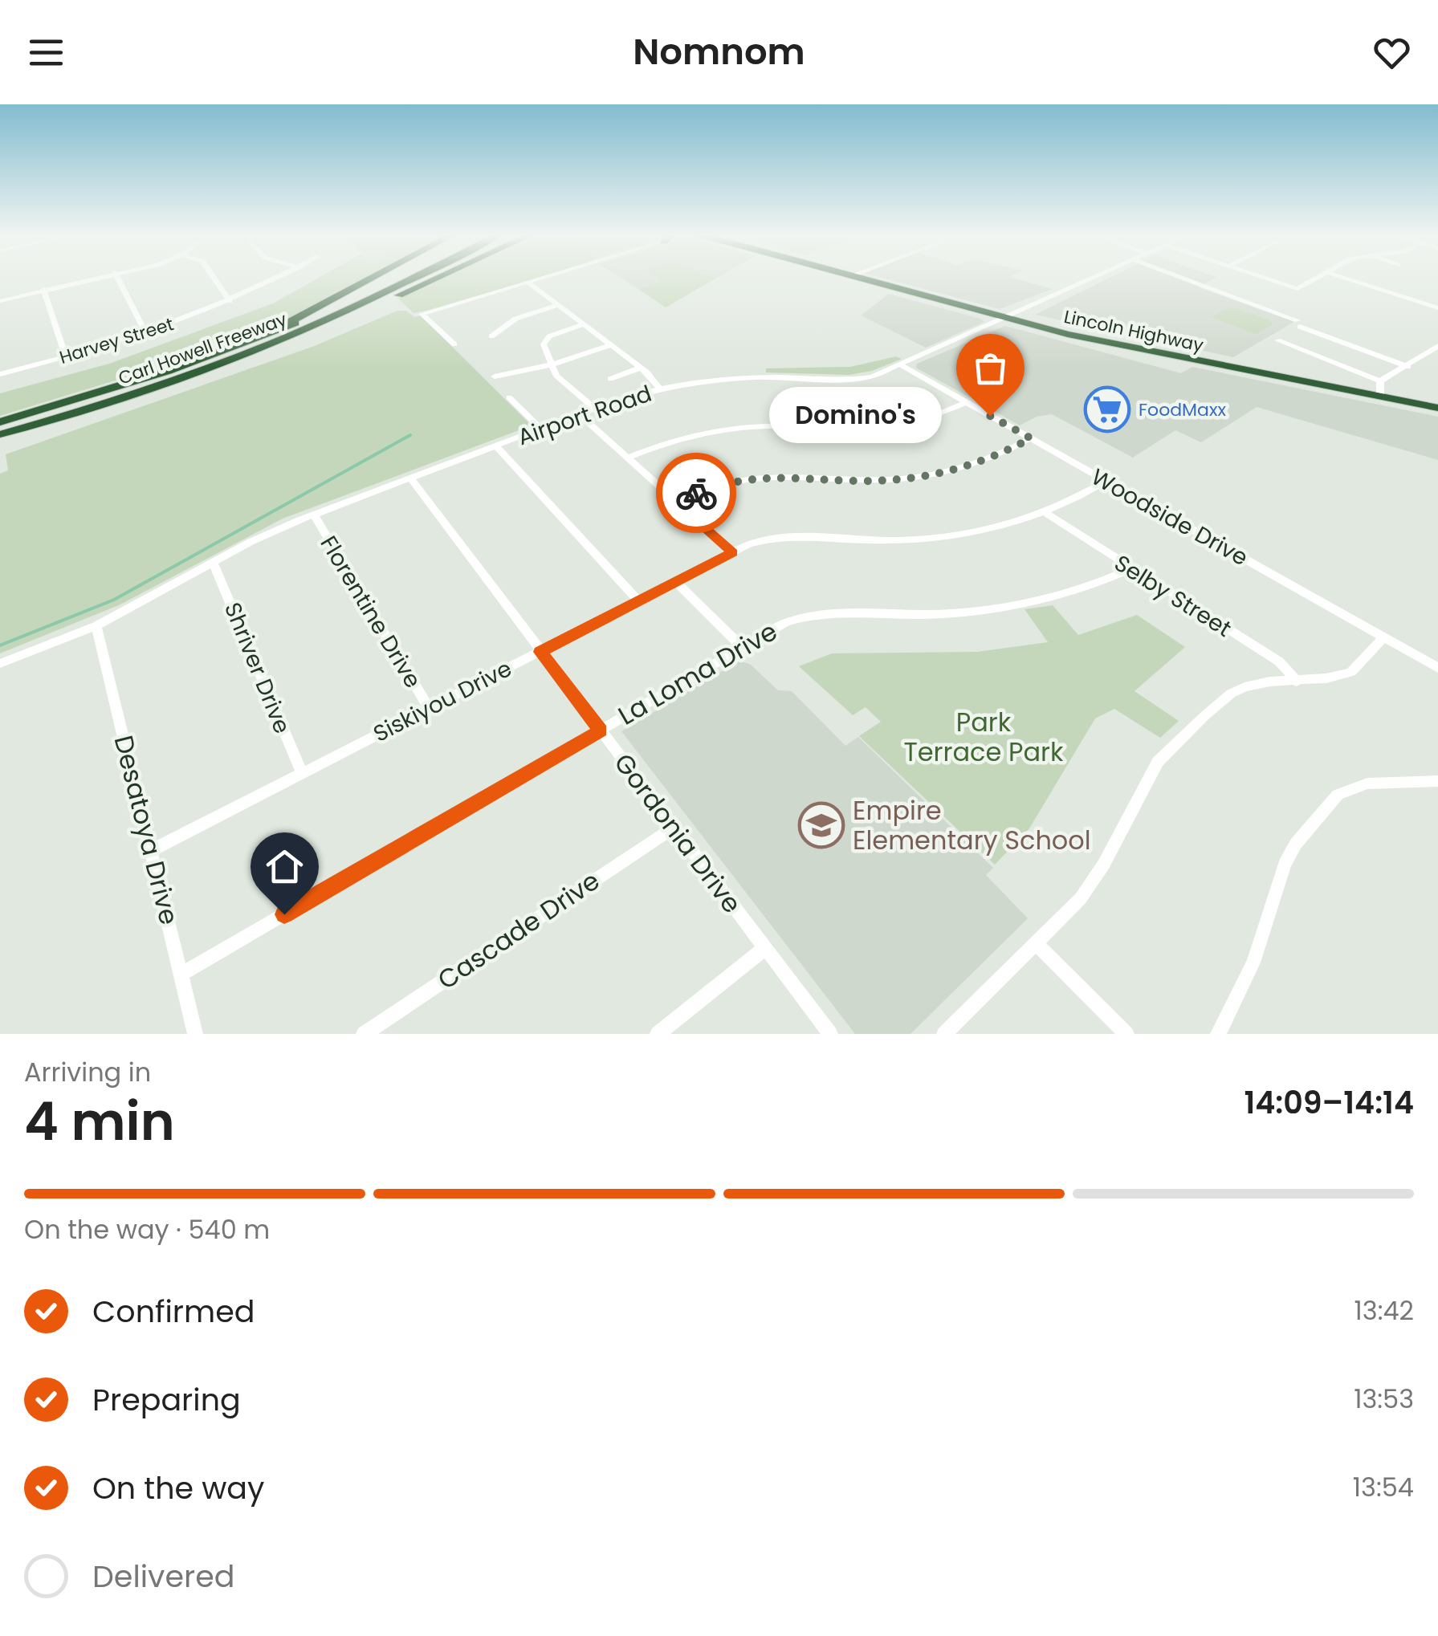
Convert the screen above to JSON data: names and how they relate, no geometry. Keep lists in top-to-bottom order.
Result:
{
  "streets": {
    "highway": ["Lincoln Highway", "Carl Howell Freeway"],
    "street": [
      "Harvey Street",
      "Airport Road",
      "Woodside Drive",
      "Selby Street",
      "Florentine Drive",
      "Shriver Drive",
      "La Loma Drive",
      "Siskiyou Drive",
      "Desatoya Drive",
      "Gordonia Drive",
      "Cascade Drive"
    ]
  },
  "crossings": [
    ["Lincoln Highway", "Airport Road"],
    ["Airport Road", "Woodside Drive"],
    ["Airport Road", "Florentine Drive"],
    ["Airport Road", "Shriver Drive"],
    ["Airport Road", "Desatoya Drive"],
    ["Airport Road", "Gordonia Drive"],
    ["Woodside Drive", "Siskiyou Drive"],
    ["Selby Street", "La Loma Drive"],
    ["Selby Street", "Siskiyou Drive"],
    ["Florentine Drive", "Siskiyou Drive"],
    ["Shriver Drive", "Siskiyou Drive"],
    ["La Loma Drive", "Desatoya Drive"],
    ["La Loma Drive", "Gordonia Drive"],
    ["Siskiyou Drive", "Desatoya Drive"],
    ["Siskiyou Drive", "Gordonia Drive"],
    ["Gordonia Drive", "Cascade Drive"]
  ],
  "parks": ["Park Terrace Park"],
  "places": {
    "supermarket": ["FoodMaxx"],
    "other": ["Domino's"],
    "school or university": ["Empire Elementary School"]
  },
  "page": {
    "header": "Nomnom",
    "bubble": "Domino's",
    "heading": ["4 min", "Arriving in", "14:09–14:14"],
    "bar": "On the way · 540 m",
    "list": [
      ["Confirmed", "13:42"],
      ["Preparing", "13:53"],
      ["On the way", "13:54"],
      "Delivered"
    ]
  }
}
